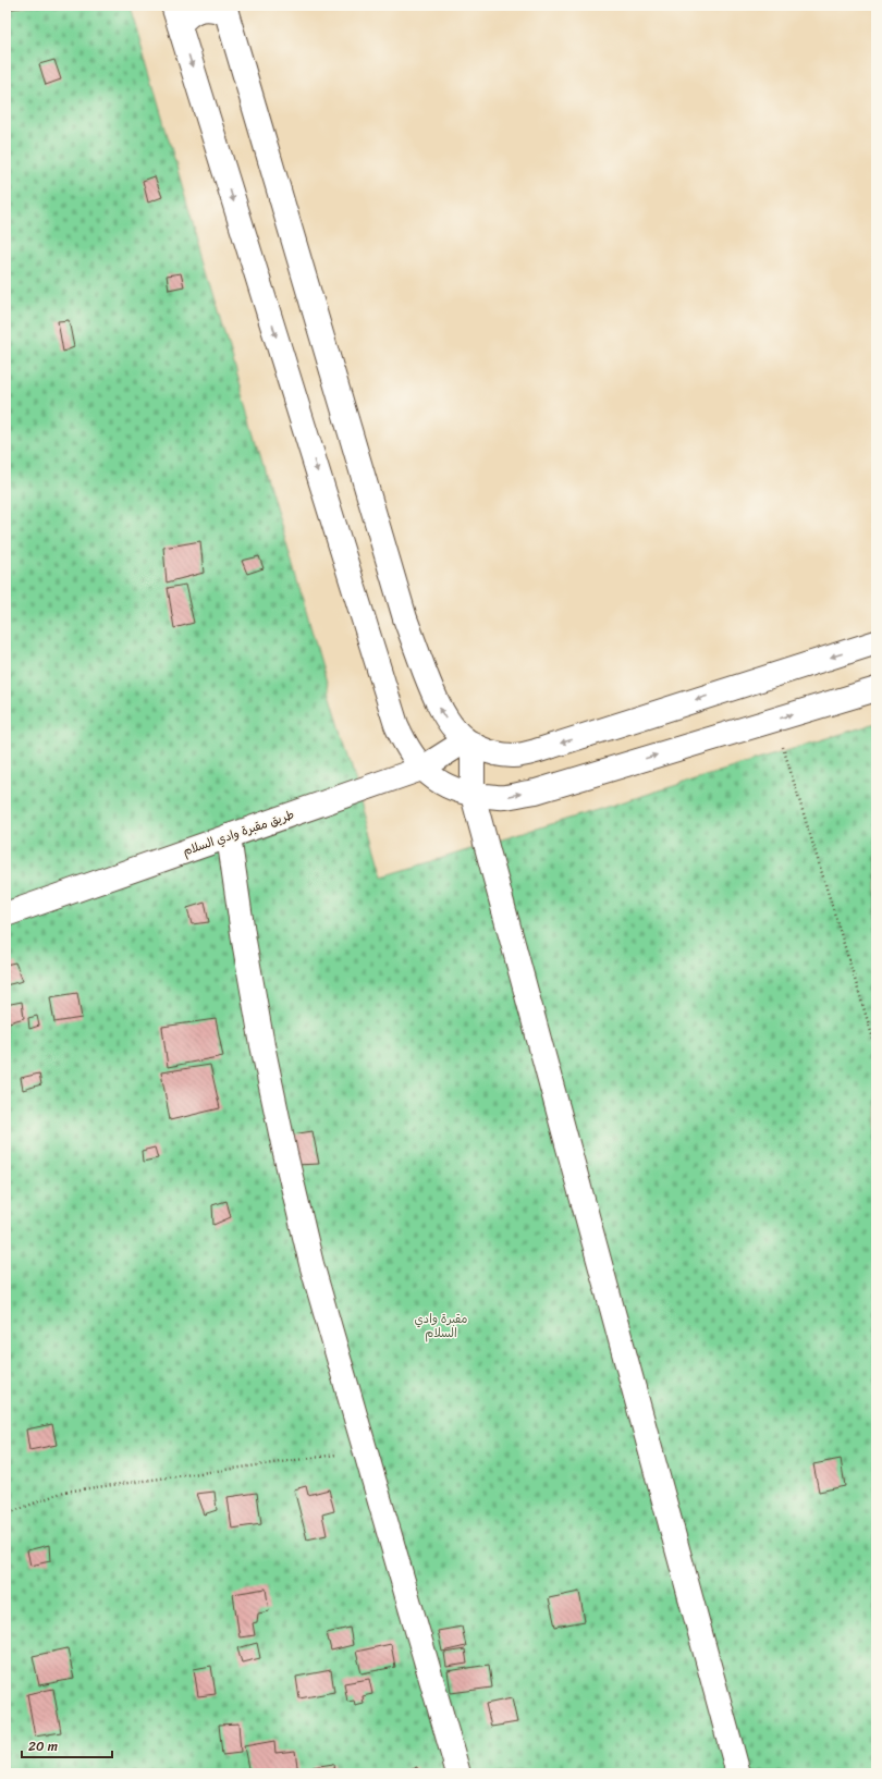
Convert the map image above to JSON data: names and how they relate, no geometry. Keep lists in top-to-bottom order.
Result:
{
  "streets": {
    "street": ["طريق مقبرة وادي السلام"]
  },
  "parks": ["مقبرة وادي السلام"],
  "scale_bar": "20 m"
}
